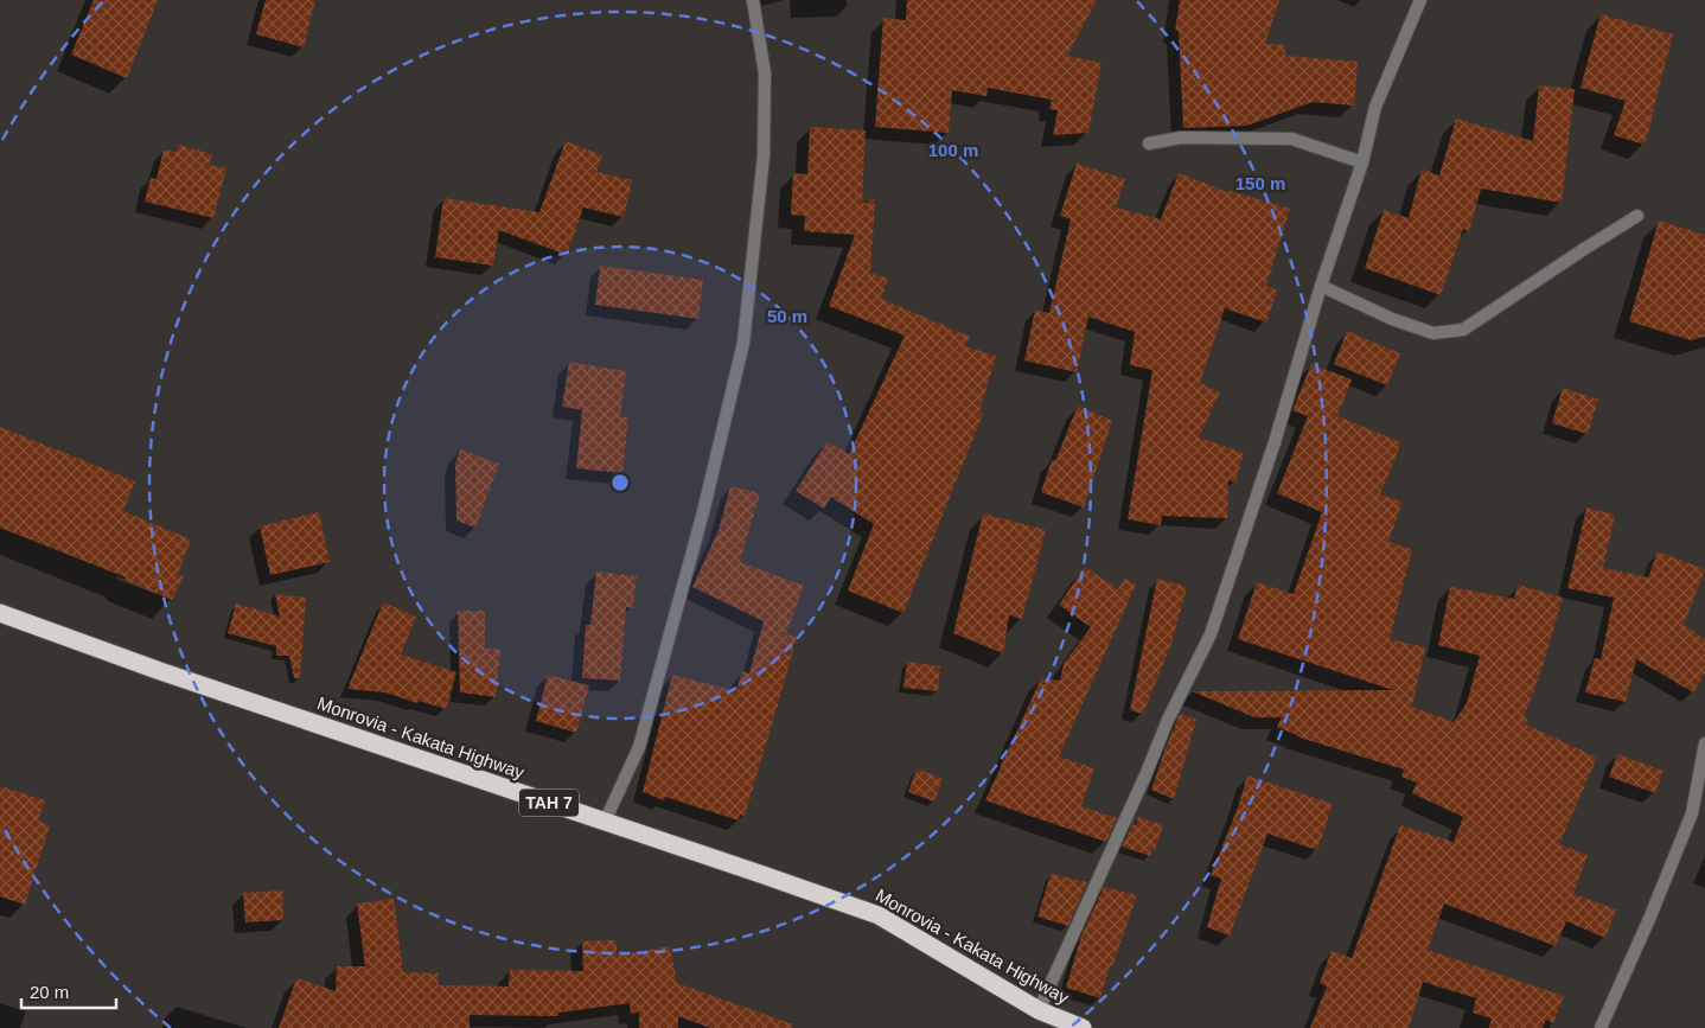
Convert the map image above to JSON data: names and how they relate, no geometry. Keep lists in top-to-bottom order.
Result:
{
  "streets": {
    "highway": ["Monrovia - Kakata Highway", "TAH 7"]
  },
  "scale_bar": "20 m",
  "rings": ["100 m", "150 m", "50 m"]
}
